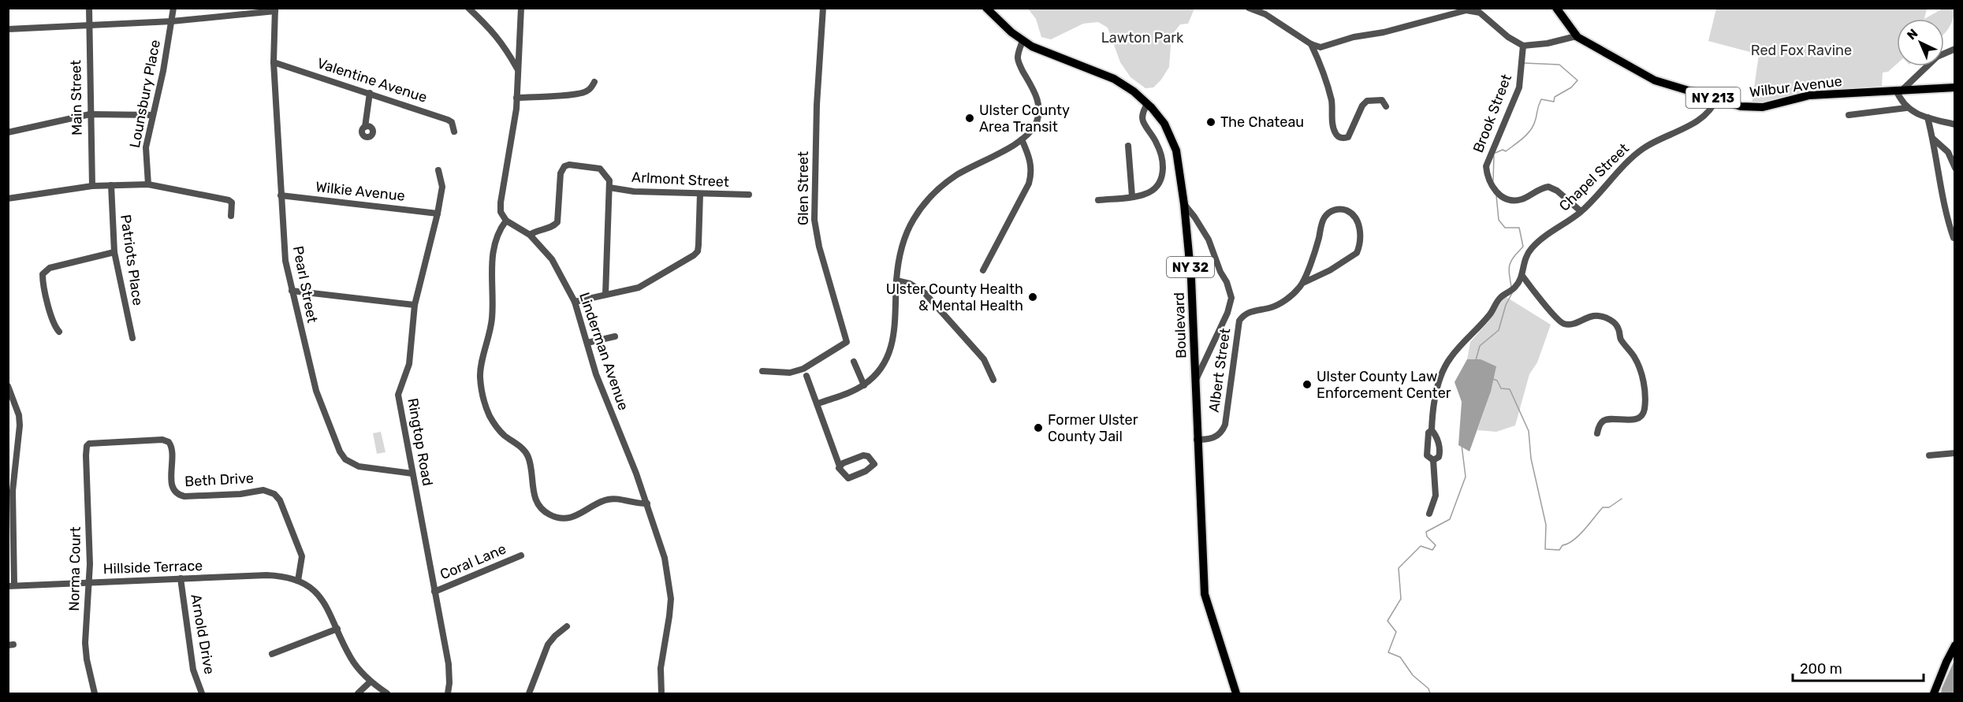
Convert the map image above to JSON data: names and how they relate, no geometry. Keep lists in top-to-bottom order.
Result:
{
  "streets": {
    "main road": [
      "Wilbur Avenue",
      "NY 213",
      "NY 32",
      "Boulevard"
    ],
    "street": [
      "Valentine Avenue",
      "Lounsbury Place",
      "Main Street",
      "Brook Street",
      "Chapel Street",
      "Arlmont Street",
      "Glen Street",
      "Wilkie Avenue",
      "Patriots Place",
      "Pearl Street",
      "Linderman Avenue",
      "Albert Street",
      "Ringtop Road",
      "Beth Drive",
      "Coral Lane",
      "Hillside Terrace",
      "Norma Court",
      "Arnold Drive"
    ]
  },
  "crossings": [
    ["Valentine Avenue", "Pearl Street"],
    ["Wilbur Avenue", "Chapel Street"],
    ["Brook Street", "Chapel Street"],
    ["Wilkie Avenue", "Pearl Street"],
    ["Wilkie Avenue", "Ringtop Road"],
    ["Pearl Street", "Ringtop Road"],
    ["Boulevard", "Albert Street"],
    ["Ringtop Road", "Coral Lane"],
    ["Beth Drive", "Hillside Terrace"],
    ["Beth Drive", "Norma Court"],
    ["Hillside Terrace", "Norma Court"],
    ["Hillside Terrace", "Arnold Drive"]
  ],
  "parks": ["Lawton Park", "Red Fox Ravine"],
  "places": [
    "Ulster County Area Transit",
    "The Chateau",
    "Ulster County Health & Mental Health",
    "Ulster County Law Enforcement Center",
    "Former Ulster County Jail"
  ],
  "scale_bar": "200 m",
  "north": "top left"
}
